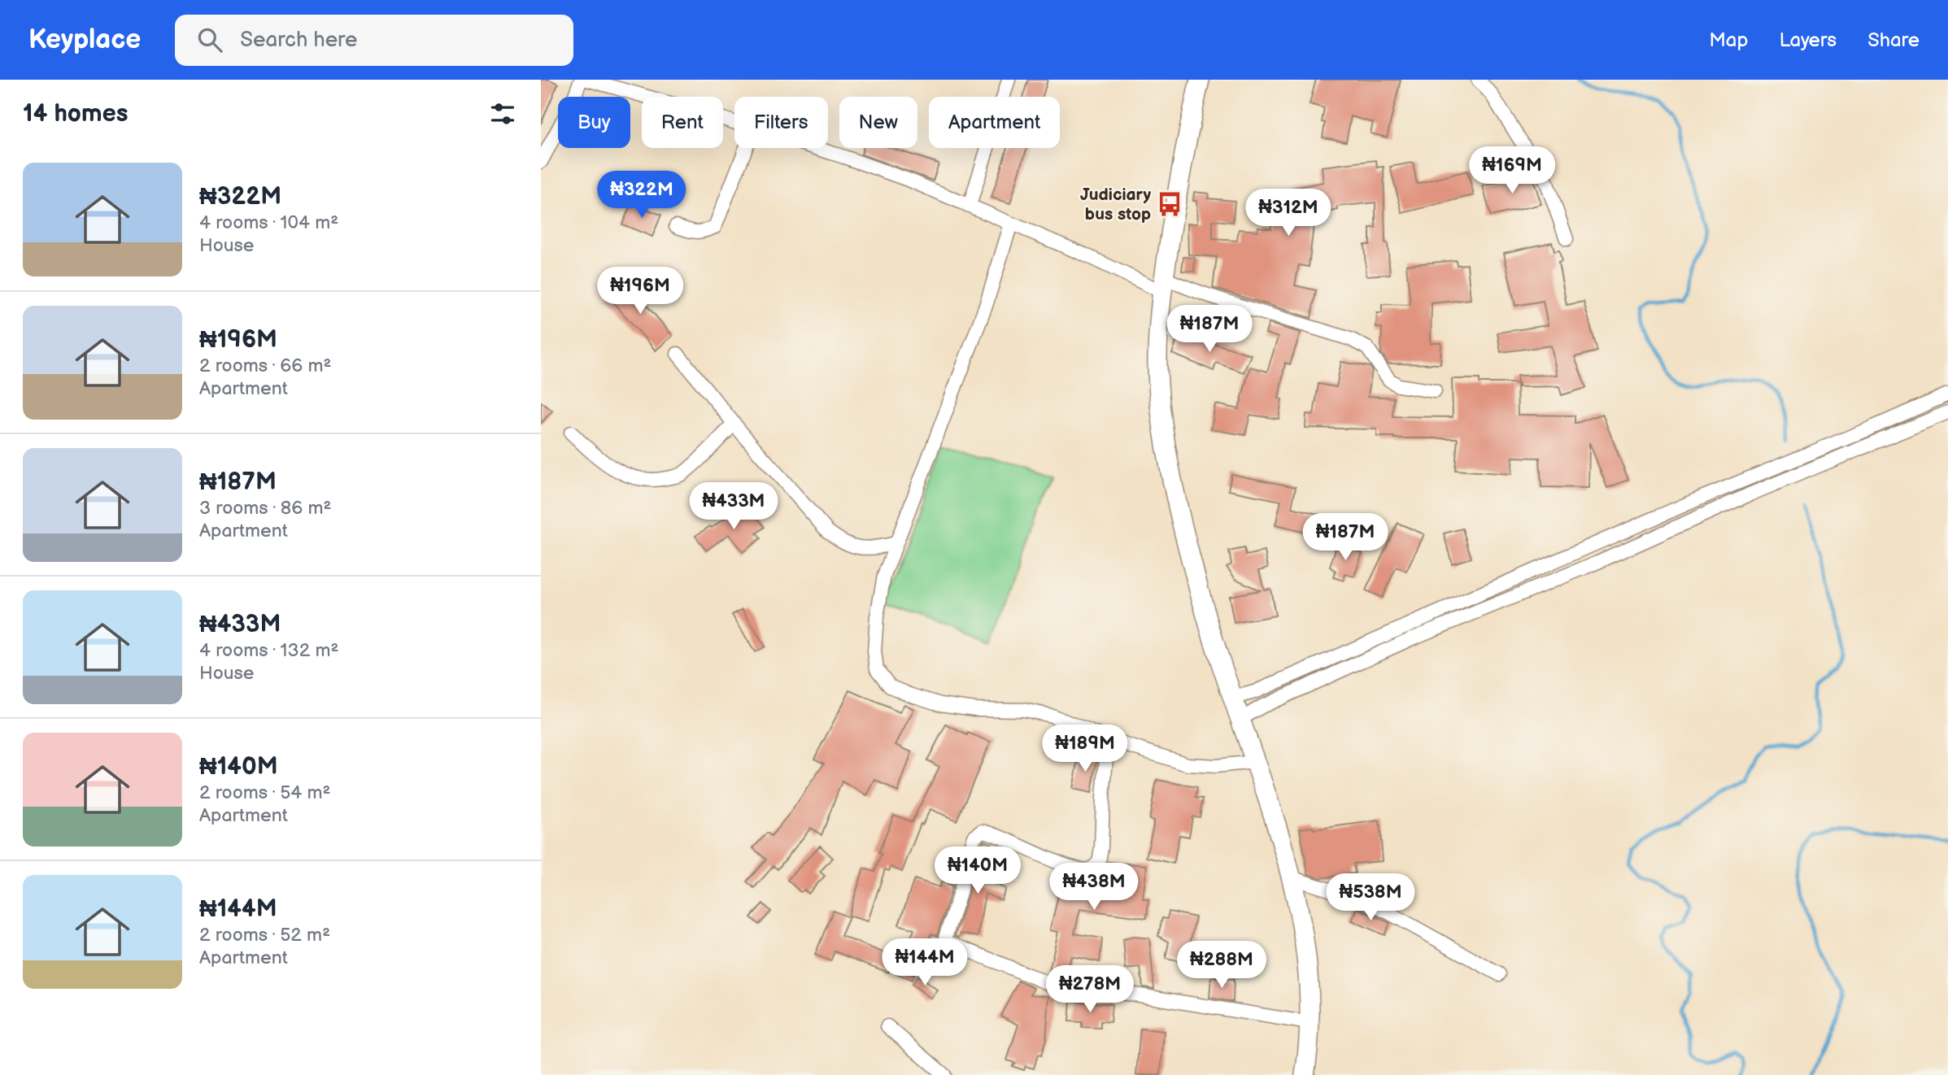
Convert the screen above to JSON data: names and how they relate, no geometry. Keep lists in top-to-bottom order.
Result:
{
  "places": {
    "bus stop": ["Judiciary bus stop"]
  },
  "page": {
    "header": "Keyplace",
    "search": "Search here",
    "nav": ["Map", "Layers", "Share"],
    "heading": "14 homes",
    "chip": [
      "Buy",
      "Rent",
      "Filters",
      "New",
      "Apartment"
    ],
    "price": [
      "₦169M",
      "₦322M",
      "₦312M",
      "₦196M",
      "₦187M",
      "₦433M",
      "₦187M",
      "₦189M",
      "₦140M",
      "₦438M",
      "₦538M",
      "₦144M",
      "₦288M",
      "₦278M"
    ],
    "list": [
      {
        "name": "₦322M",
        "note": "4 rooms · 104 m² · House"
      },
      {
        "name": "₦196M",
        "note": "2 rooms · 66 m² · Apartment"
      },
      {
        "name": "₦187M",
        "note": "3 rooms · 86 m² · Apartment"
      },
      {
        "name": "₦433M",
        "note": "4 rooms · 132 m² · House"
      },
      {
        "name": "₦140M",
        "note": "2 rooms · 54 m² · Apartment"
      },
      {
        "name": "₦144M",
        "note": "2 rooms · 52 m² · Apartment"
      }
    ]
  }
}
